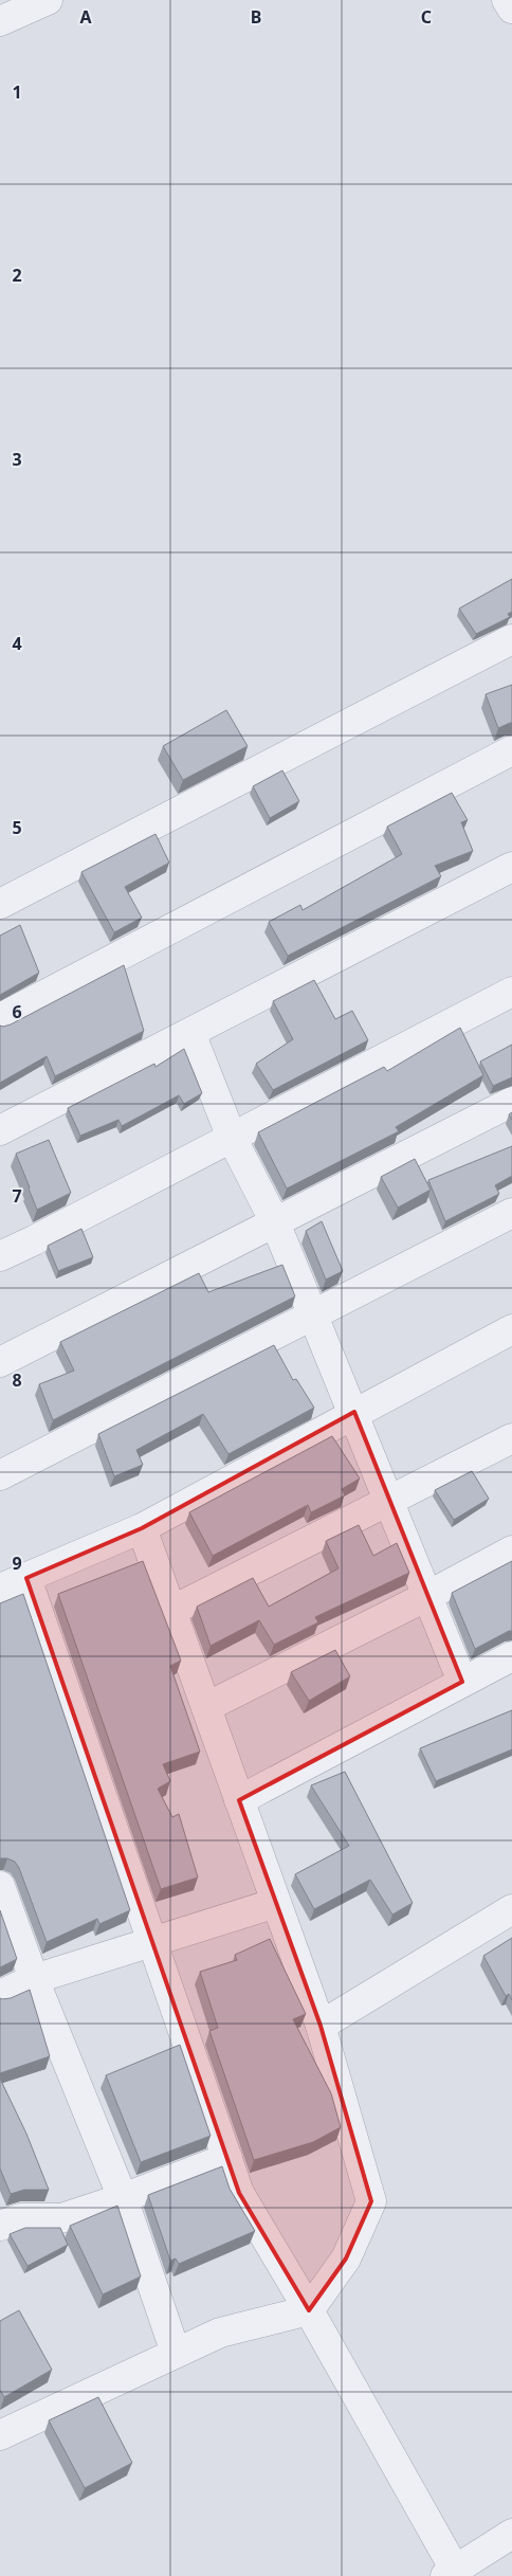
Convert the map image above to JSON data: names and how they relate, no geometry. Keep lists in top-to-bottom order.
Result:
{
  "grid": {
    "columns": ["A", "B", "C"],
    "rows": [
      "1",
      "2",
      "3",
      "4",
      "5",
      "6",
      "7",
      "8",
      "9"
    ]
  }
}
